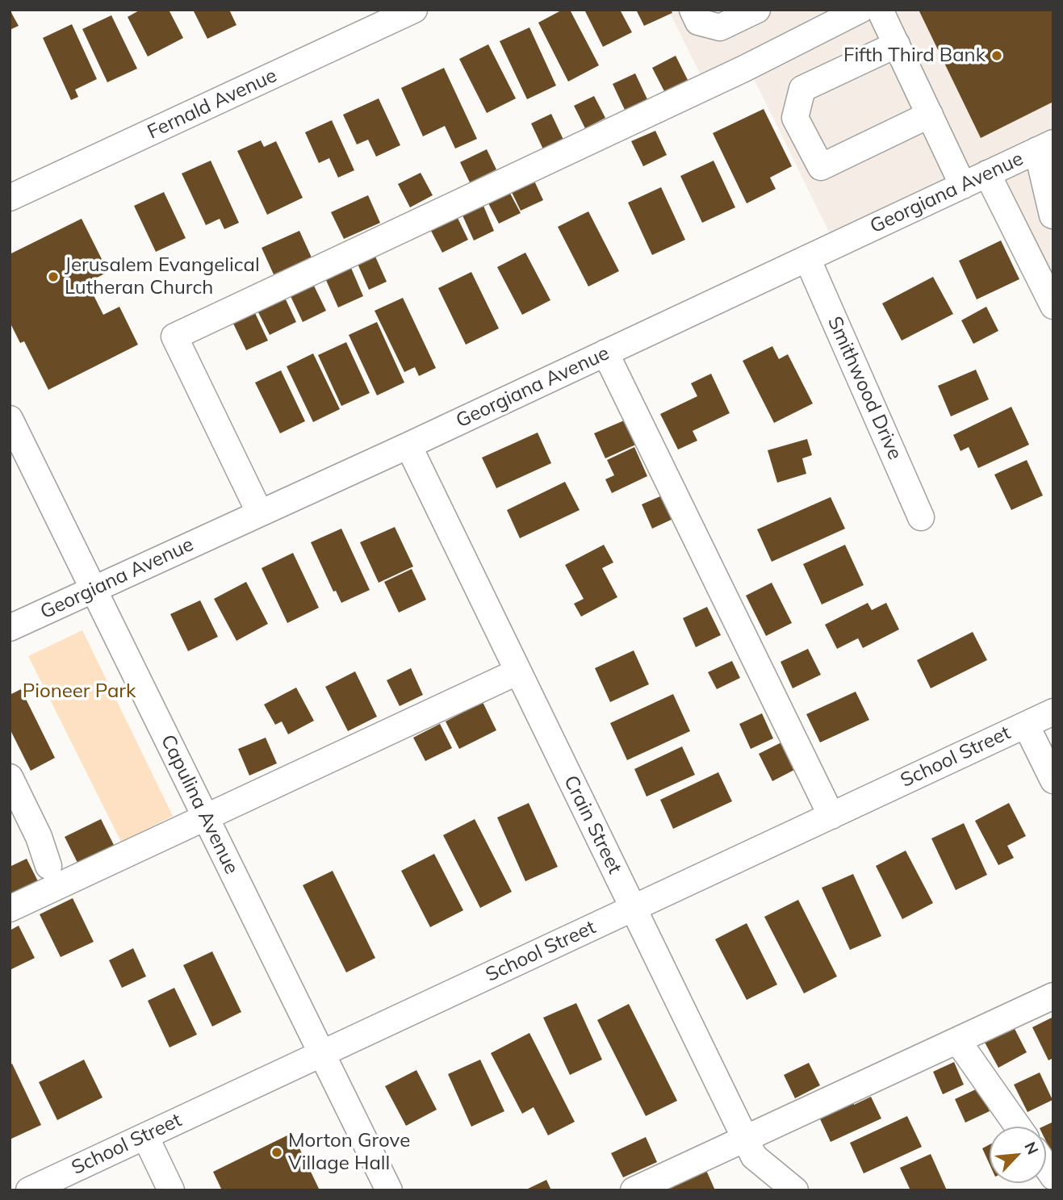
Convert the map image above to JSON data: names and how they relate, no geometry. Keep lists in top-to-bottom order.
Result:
{
  "streets": {
    "street": [
      "Fernald Avenue",
      "Georgiana Avenue",
      "Smithwood Drive",
      "School Street",
      "Capulina Avenue",
      "Crain Street"
    ]
  },
  "crossings": [
    ["Georgiana Avenue", "Smithwood Drive"],
    ["Georgiana Avenue", "Capulina Avenue"],
    ["Georgiana Avenue", "Crain Street"],
    ["School Street", "Capulina Avenue"],
    ["School Street", "Crain Street"]
  ],
  "parks": ["Pioneer Park"],
  "places": ["Fifth Third Bank", "Jerusalem Evangelical Lutheran Church", "Morton Grove Village Hall"],
  "north": "top right"
}
